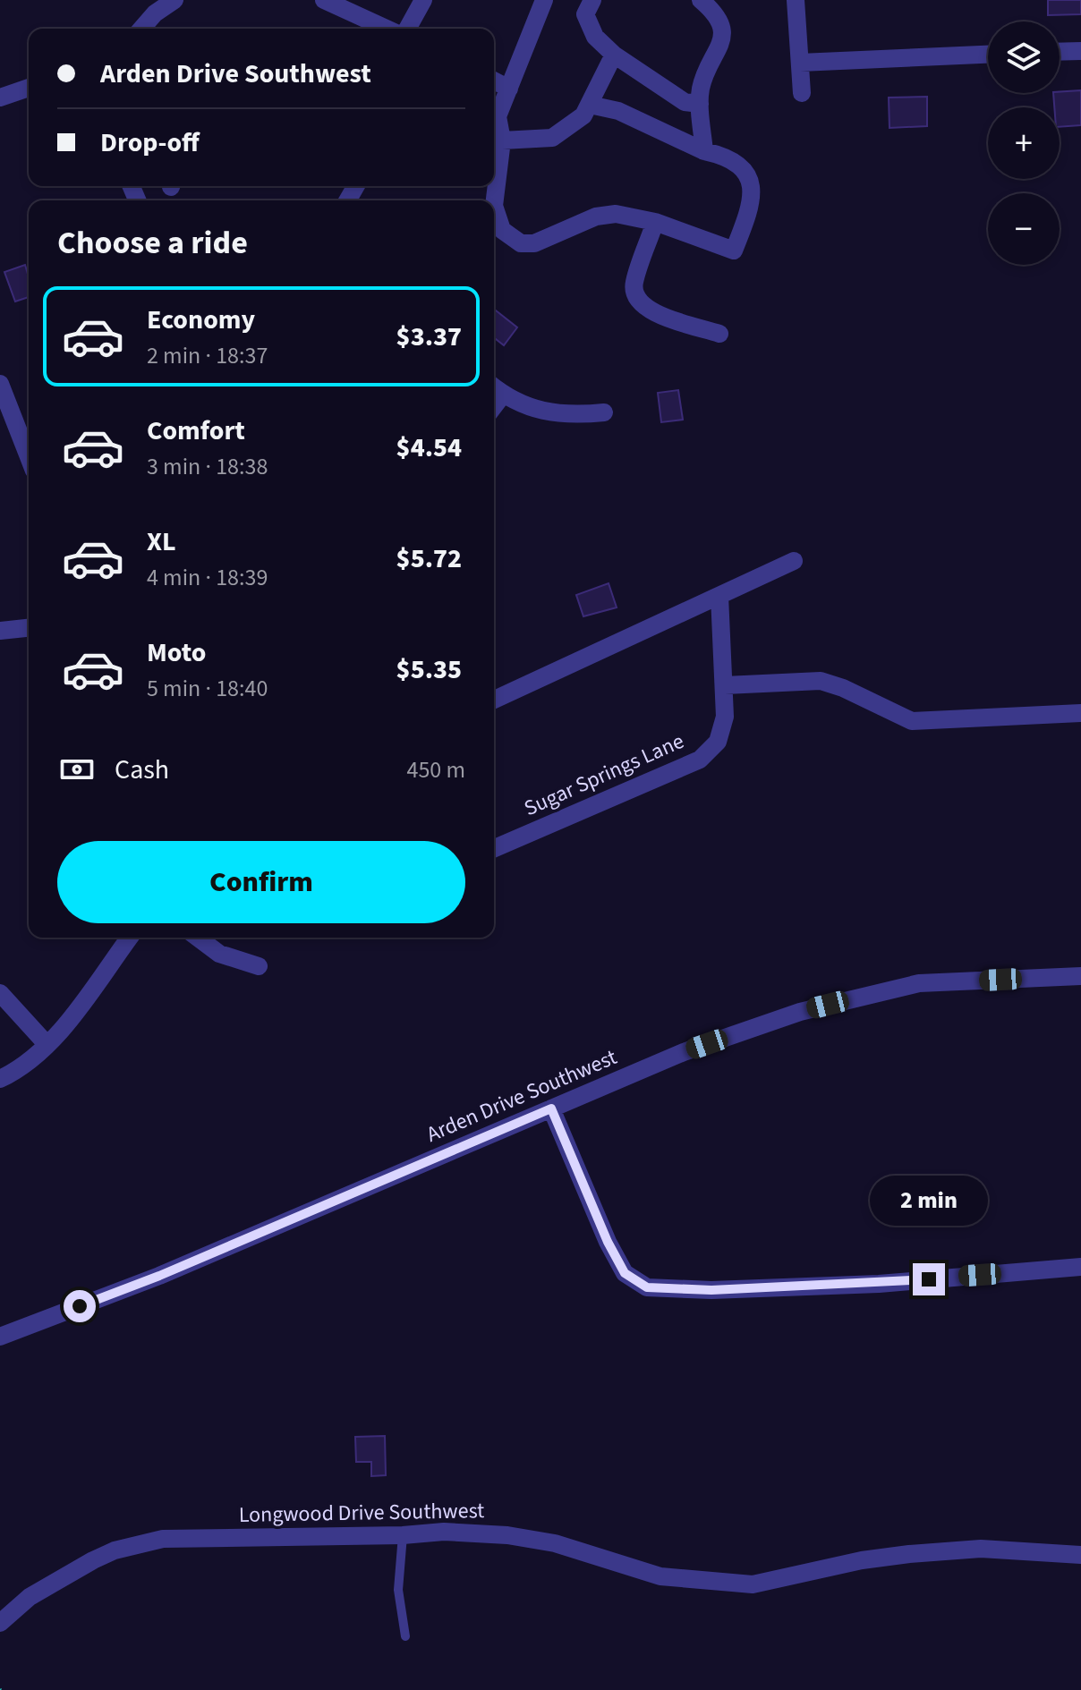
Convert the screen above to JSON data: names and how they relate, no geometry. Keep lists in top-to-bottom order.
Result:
{
  "streets": {
    "street": ["Sugar Springs Lane", "Arden Drive Southwest", "Longwood Drive Southwest"]
  },
  "page": {
    "map_buttons": ["+", "−"],
    "banner": ["Arden Drive Southwest", "Drop-off"],
    "heading": "Choose a ride",
    "list": [
      {
        "name": "Economy",
        "note": "2 min · 18:37",
        "value": "$3.37"
      },
      {
        "name": "Comfort",
        "note": "3 min · 18:38",
        "value": "$4.54"
      },
      {
        "name": "XL",
        "note": "4 min · 18:39",
        "value": "$5.72"
      },
      {
        "name": "Moto",
        "note": "5 min · 18:40",
        "value": "$5.35"
      }
    ],
    "pay": ["Cash", "450 m"],
    "buttons": "Confirm",
    "bubble": "2 min"
  }
}
